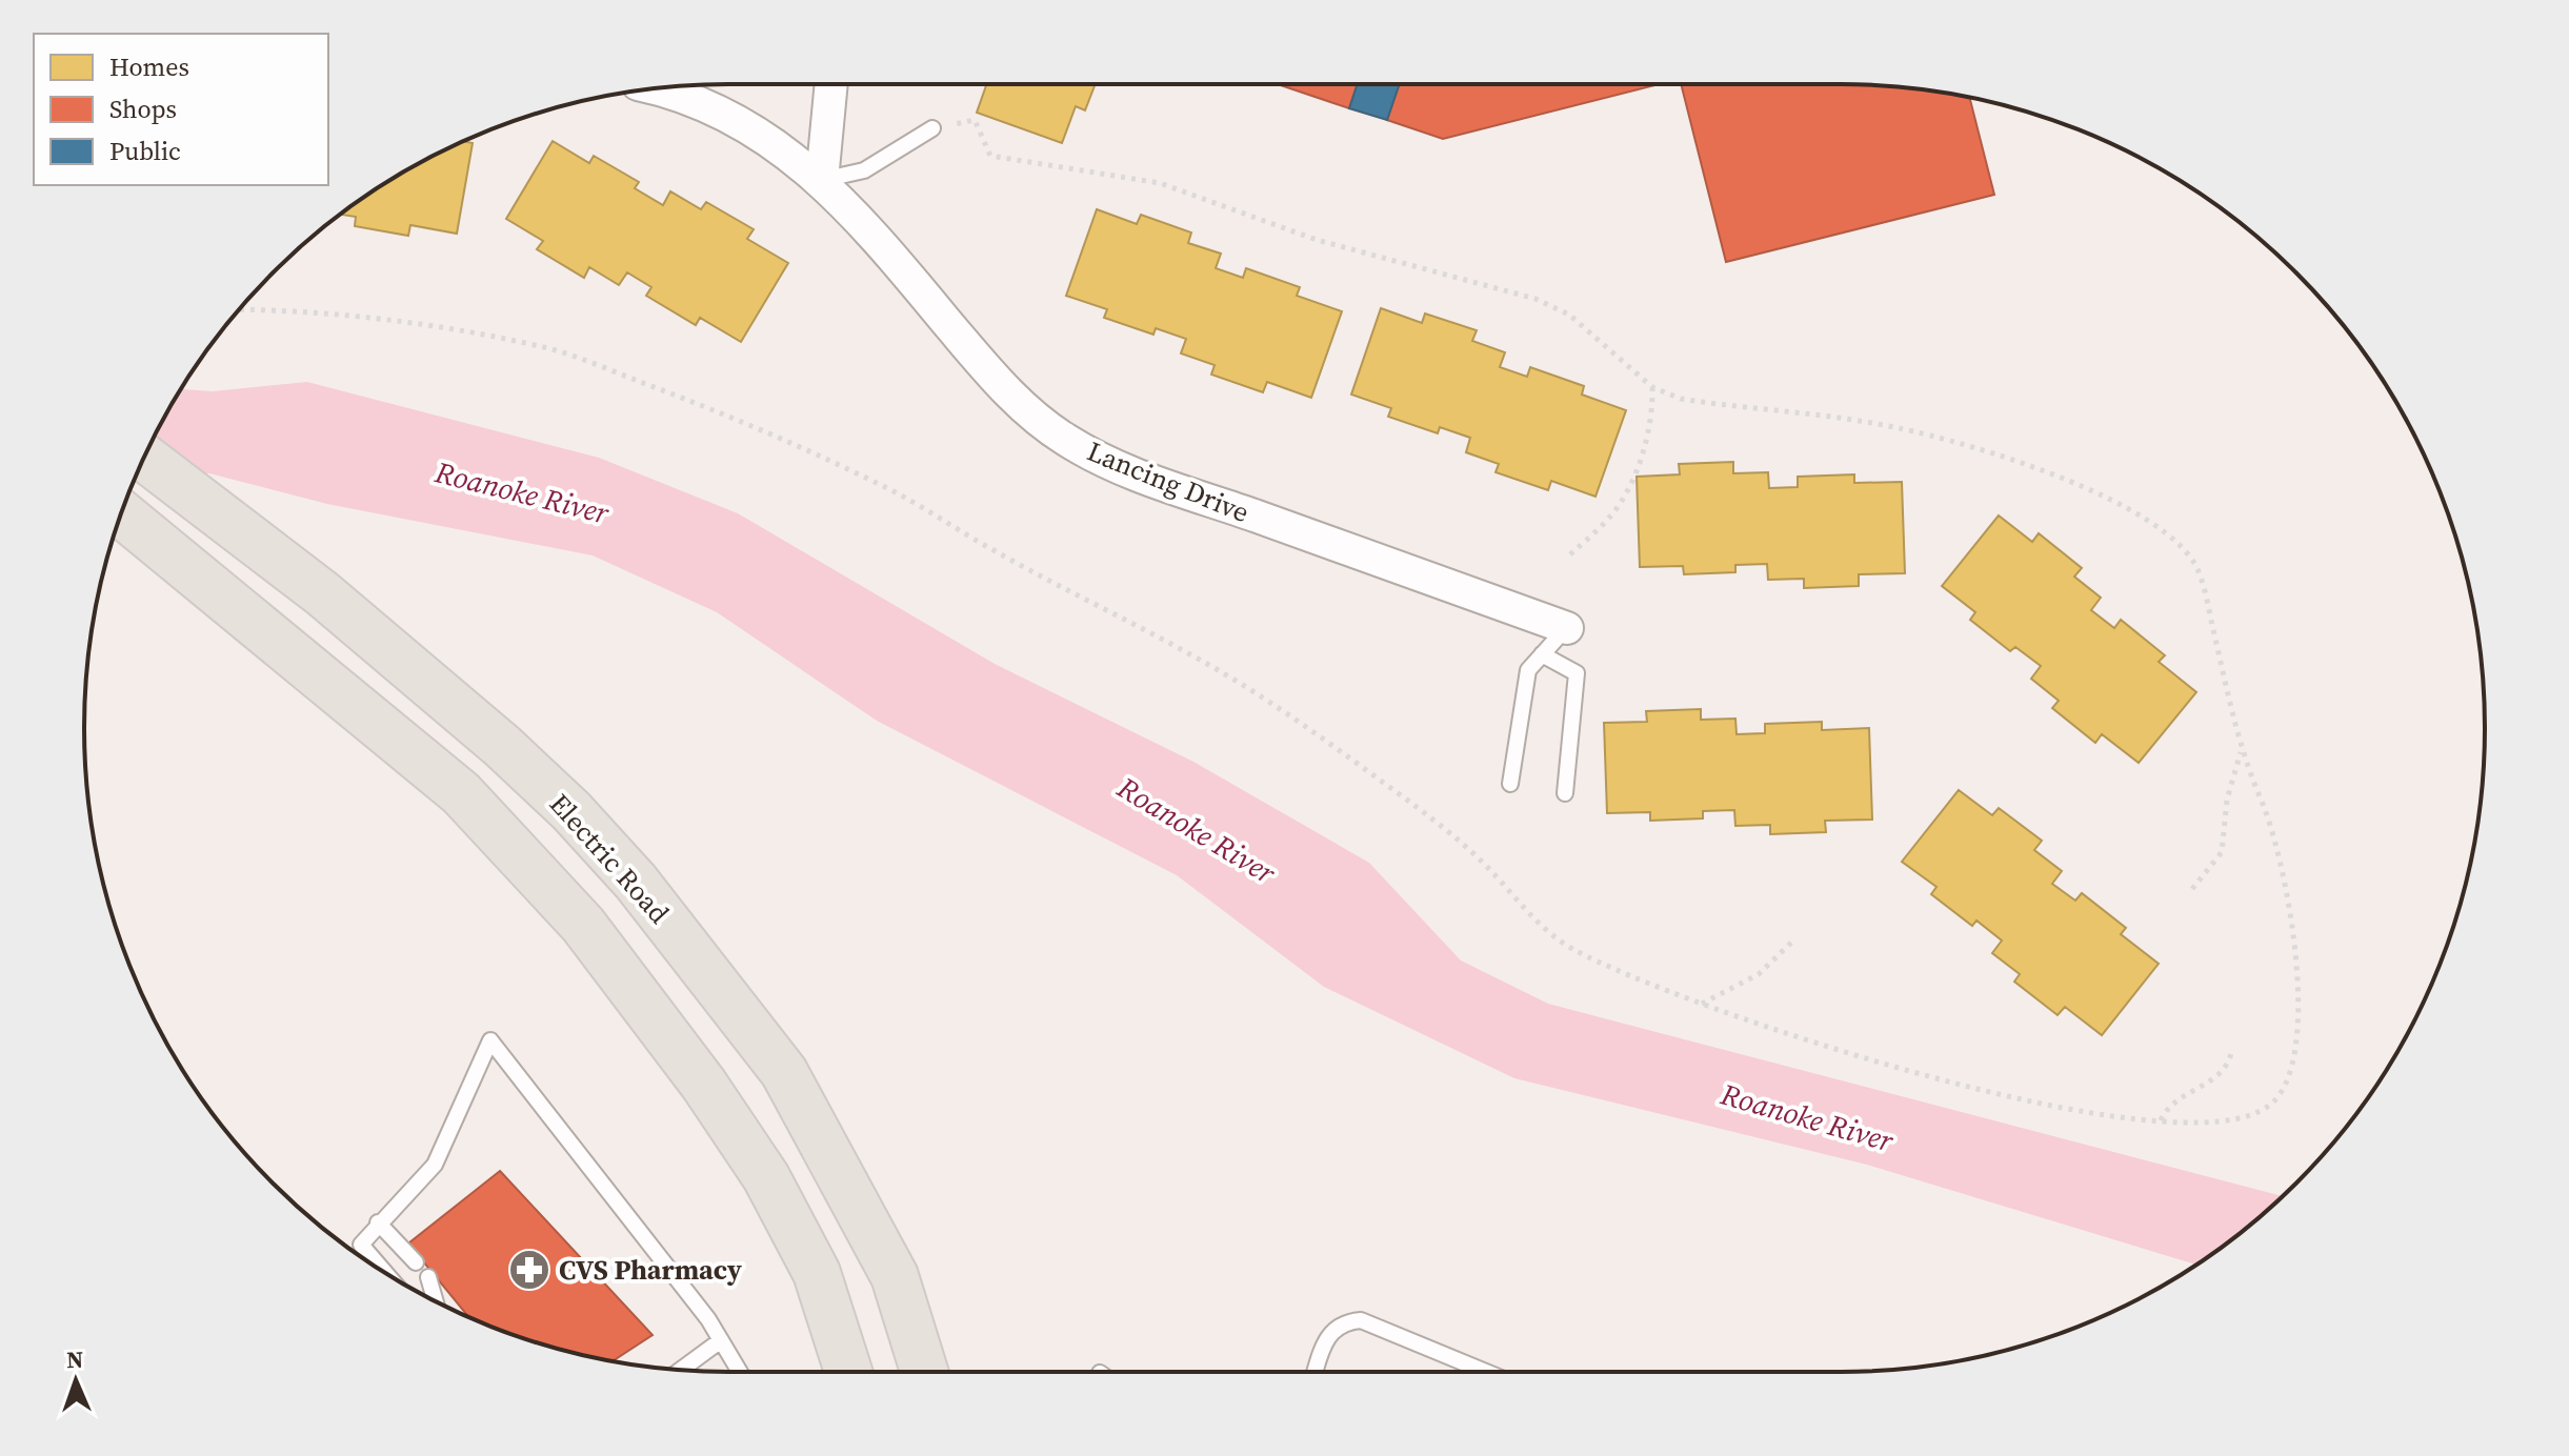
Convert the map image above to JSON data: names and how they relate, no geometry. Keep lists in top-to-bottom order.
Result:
{
  "streets": {
    "main road": ["Electric Road"],
    "street": ["Lancing Drive"]
  },
  "water": ["Roanoke River"],
  "places": {
    "pharmacy": ["CVS Pharmacy"]
  },
  "legend": ["Homes", "Shops", "Public"],
  "north": "top"
}
